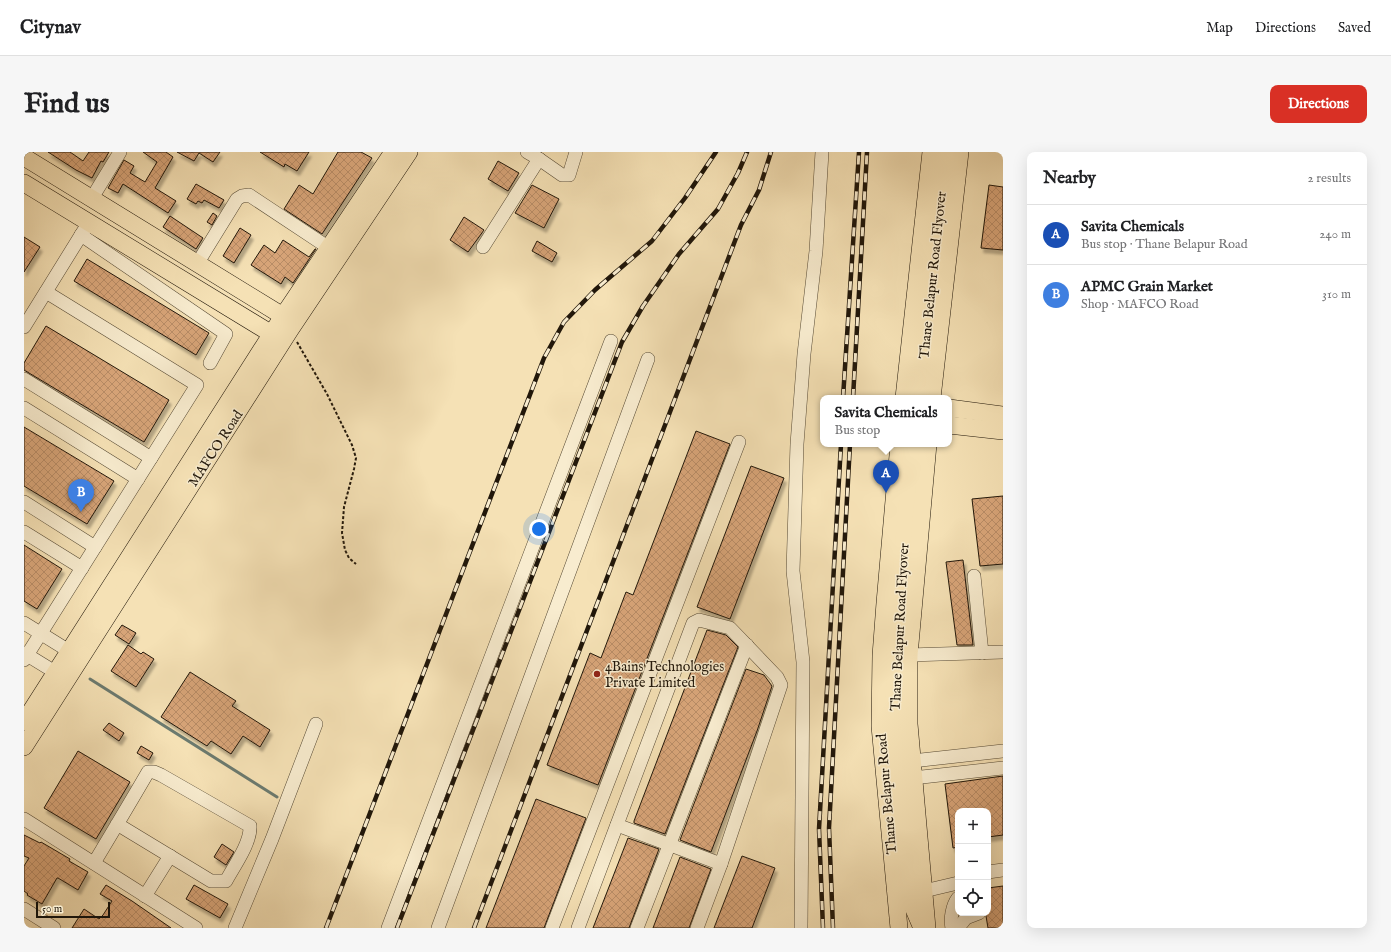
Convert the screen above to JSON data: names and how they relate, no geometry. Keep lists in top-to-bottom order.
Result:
{
  "streets": {
    "main road": ["Thane Belapur Road Flyover", "MAFCO Road", "Thane Belapur Road"]
  },
  "places": ["4Bains Technologies Private Limited"],
  "scale_bar": "50 m",
  "page": {
    "header": "Citynav",
    "nav": ["Map", "Directions", "Saved"],
    "buttons": "Directions",
    "title": "Find us",
    "heading": ["Nearby", "2 results"],
    "list": [
      {
        "mark": "A",
        "name": "Savita Chemicals",
        "note": "Bus stop · Thane Belapur Road",
        "value": "240 m"
      },
      {
        "mark": "B",
        "name": "APMC Grain Market",
        "note": "Shop · MAFCO Road",
        "value": "310 m"
      }
    ],
    "popup": ["Savita Chemicals", "Bus stop"],
    "pins": ["A", "B"],
    "map_buttons": ["+", "−"],
    "scale": "50 m"
  }
}
